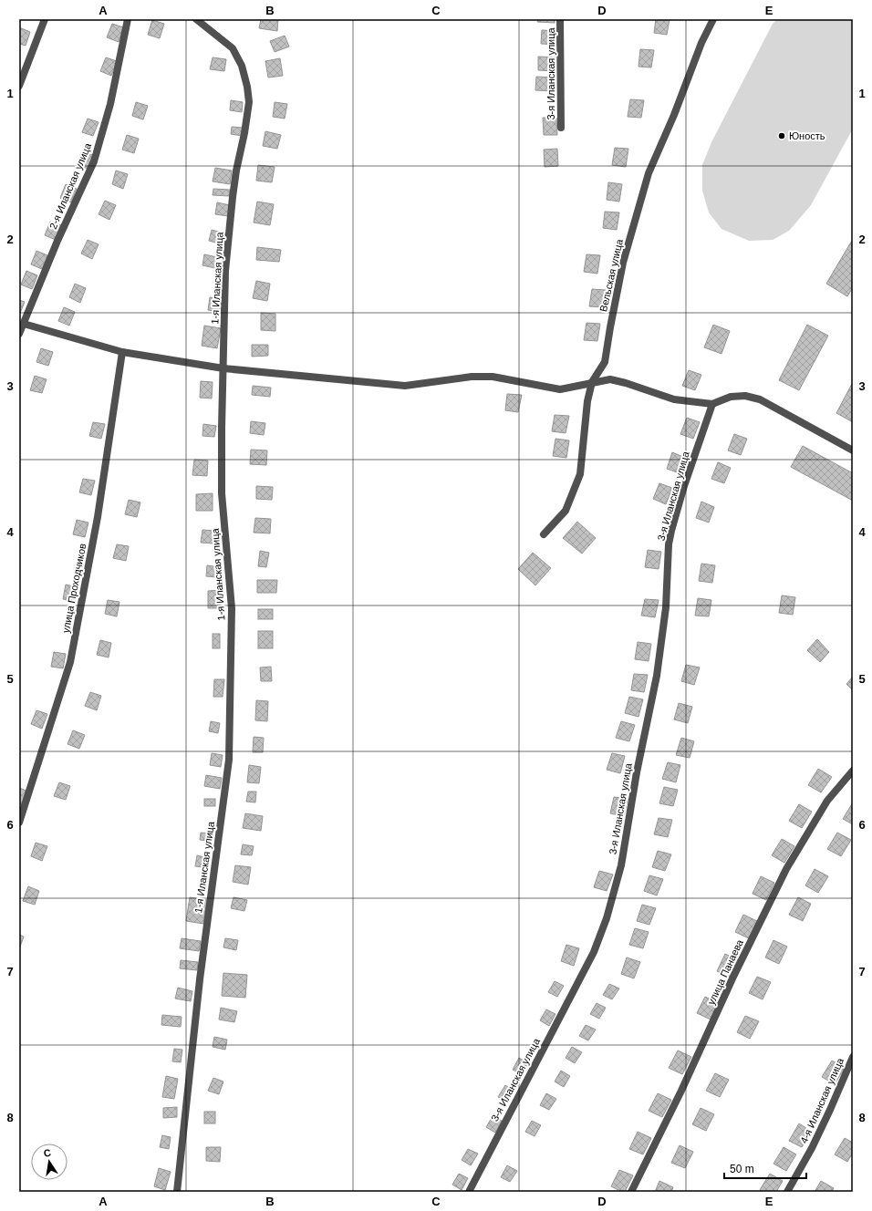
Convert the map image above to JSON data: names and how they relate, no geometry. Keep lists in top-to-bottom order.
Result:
{
  "streets": {
    "street": [
      "3-я Иланская улица",
      "2-я Иланская улица",
      "Вельская улица",
      "1-я Иланская улица",
      "улица Проходчиков",
      "улица Панаева",
      "4-я Иланская улица"
    ]
  },
  "places": ["Юность"],
  "scale_bar": "50 m",
  "north": "top",
  "grid": {
    "columns": [
      "A",
      "B",
      "C",
      "D",
      "E"
    ],
    "rows": [
      "1",
      "2",
      "3",
      "4",
      "5",
      "6",
      "7",
      "8"
    ]
  }
}
